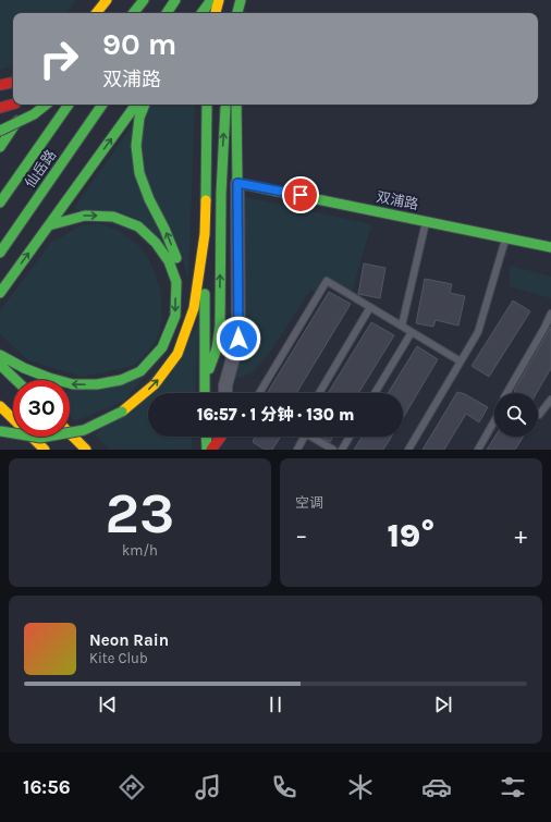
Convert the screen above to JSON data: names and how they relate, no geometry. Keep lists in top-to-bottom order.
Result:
{
  "streets": {
    "main road": ["仙岳路", "双浦路"]
  },
  "page": {
    "turn": ["90 m", "双浦路"],
    "limit": "30",
    "trip": "16:57 · 1 分钟 · 130 m",
    "tile": [
      ["23", "km/h"],
      "空调"
    ],
    "heat": ["−", "19°", "+"],
    "song": ["Neon Rain", "Kite Club"],
    "tabs": "16:56"
  }
}
